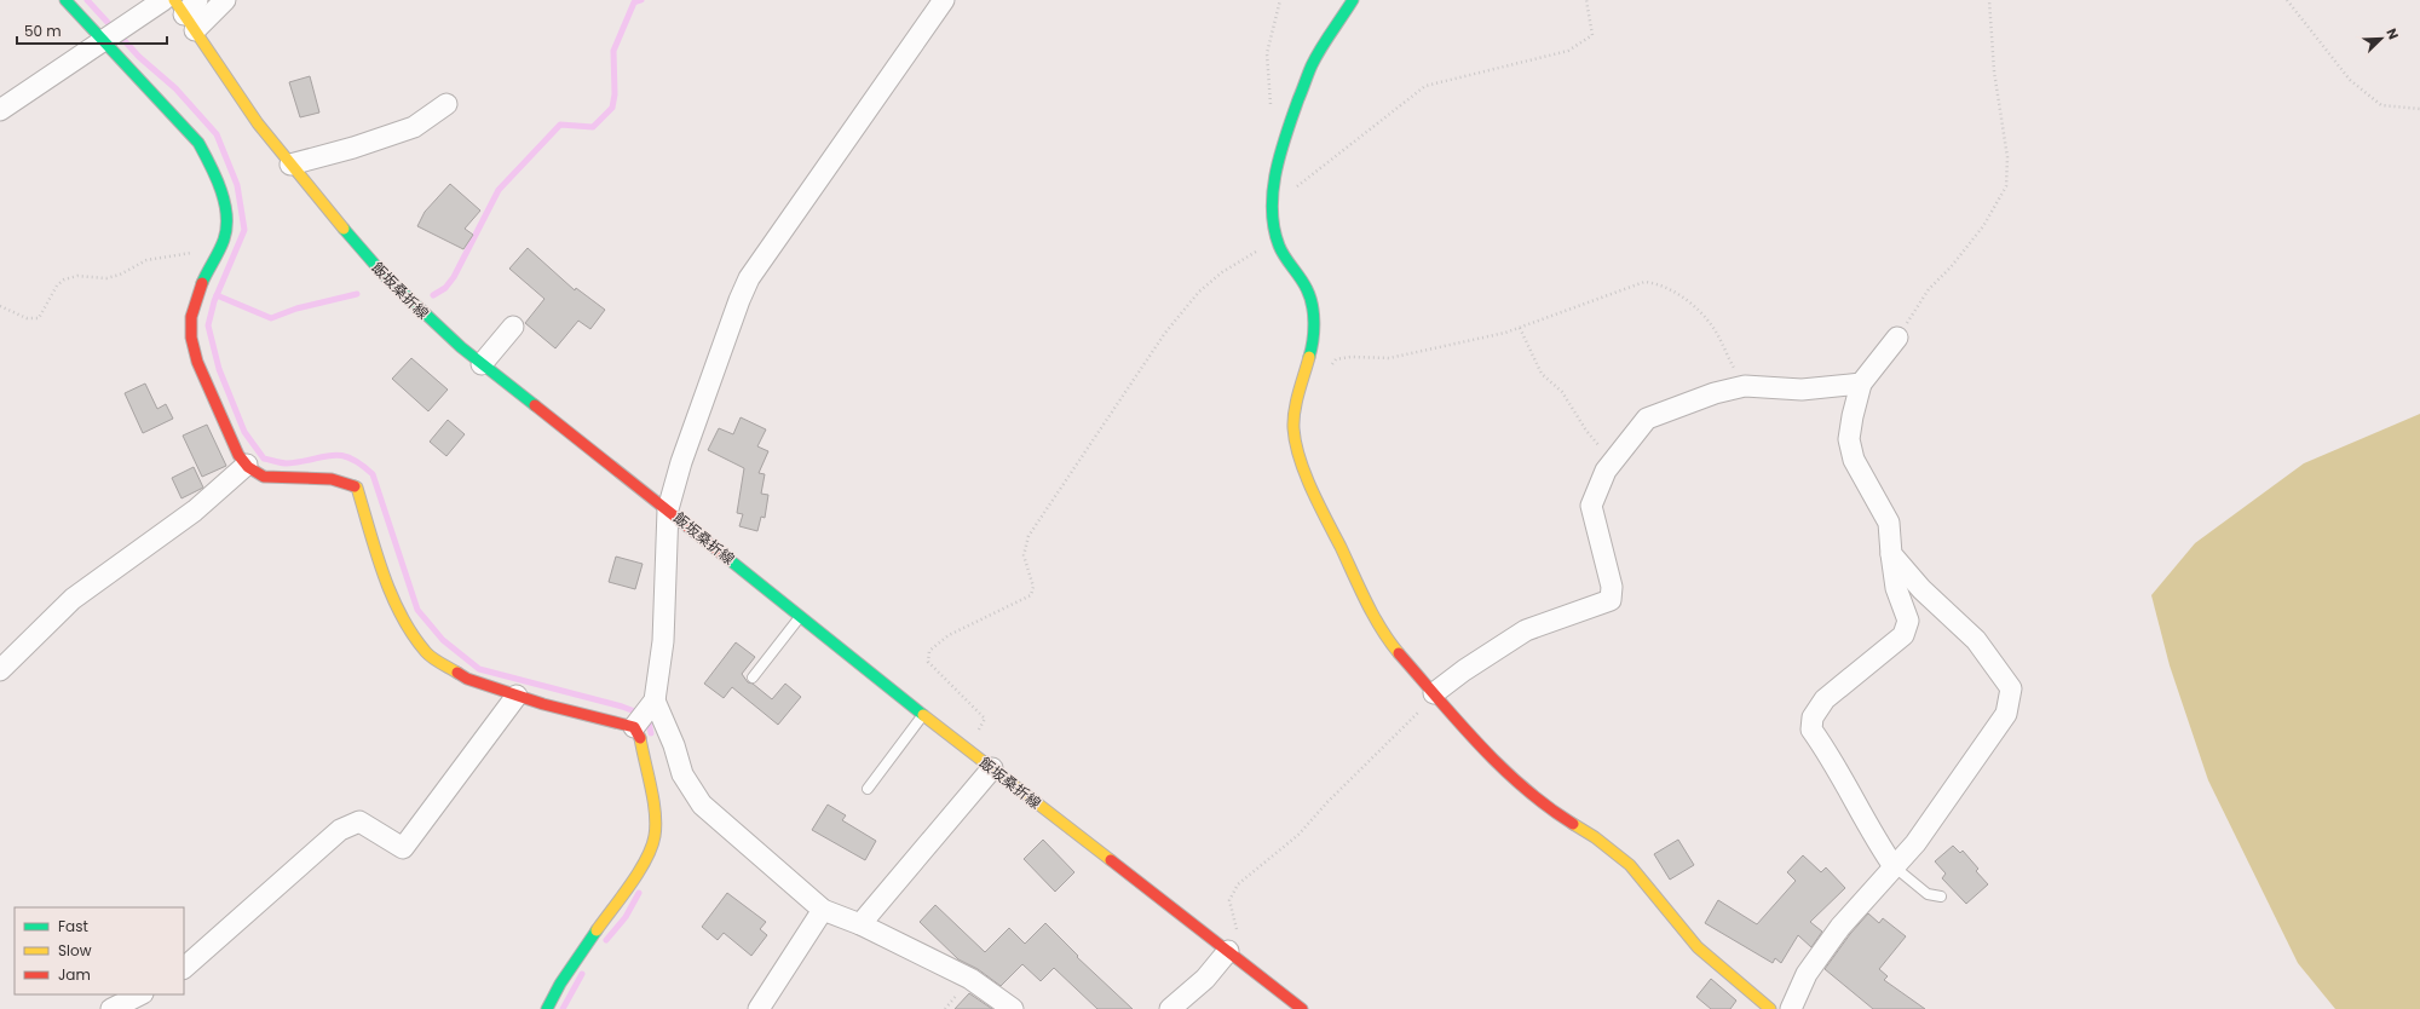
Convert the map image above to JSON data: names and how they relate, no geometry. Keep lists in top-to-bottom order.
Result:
{
  "streets": {
    "street": ["飯坂桑折線"]
  },
  "legend": ["Fast", "Slow", "Jam"],
  "scale_bar": "50 m",
  "north": "top right"
}
